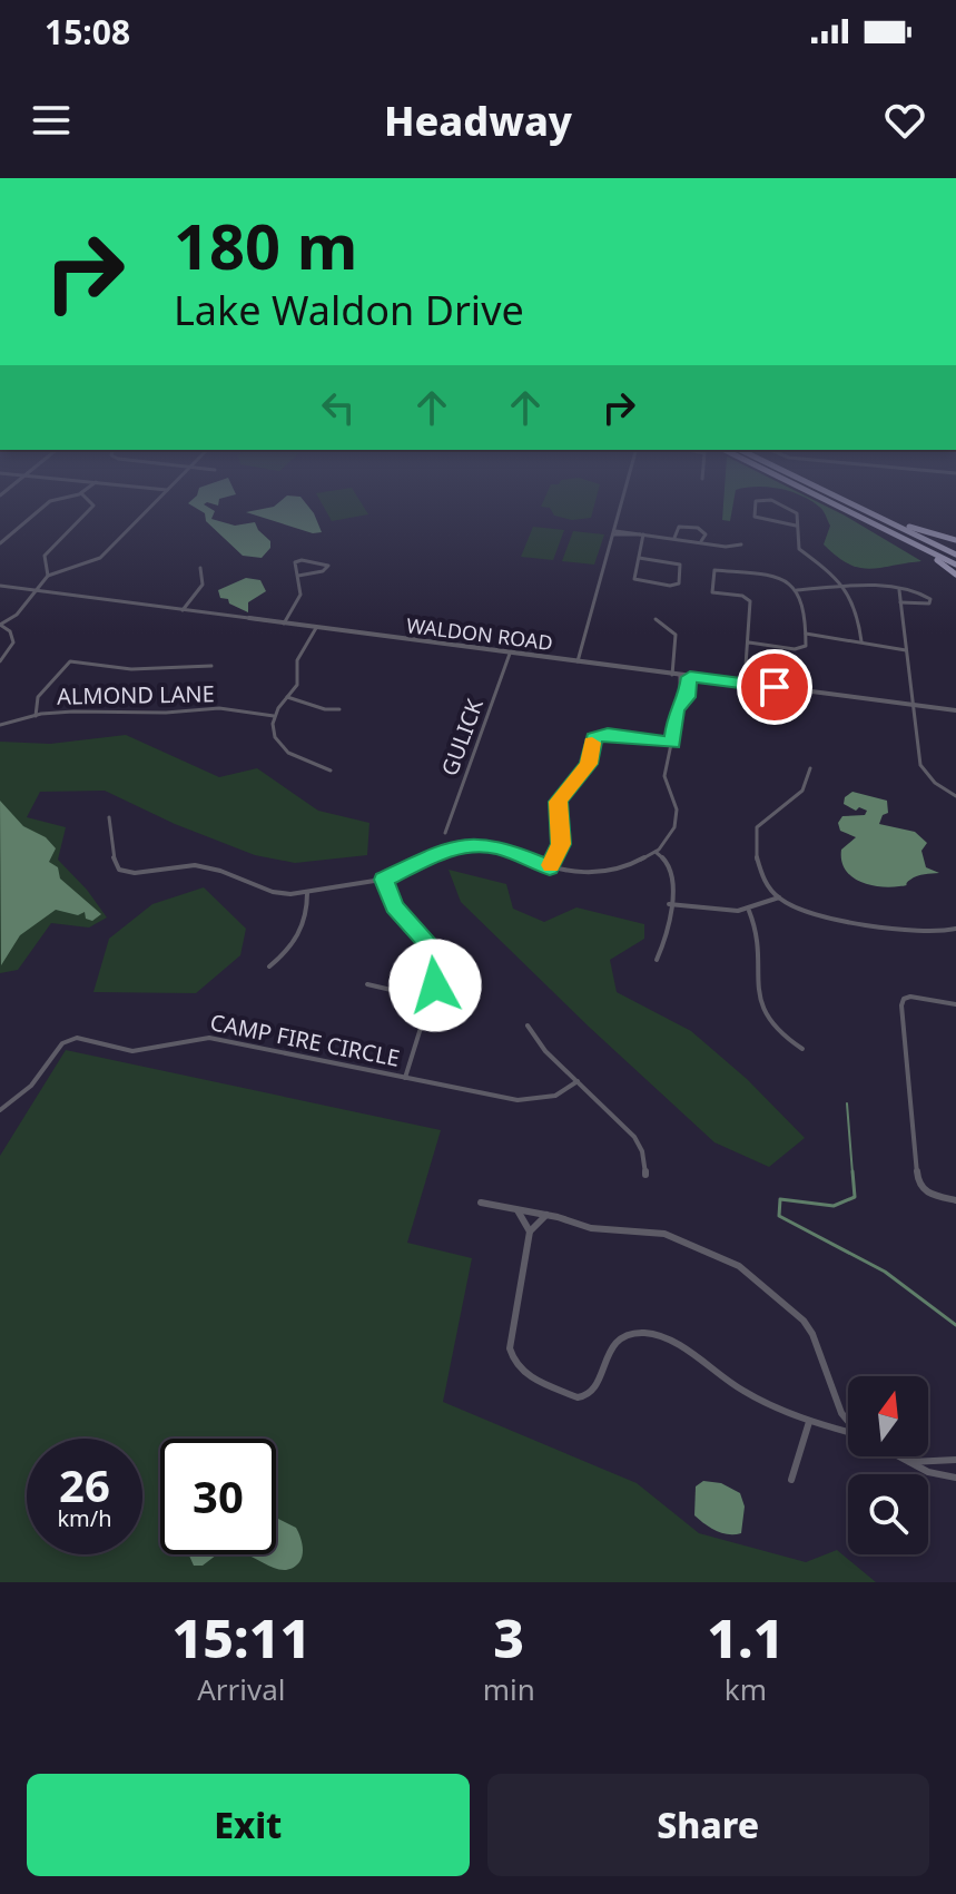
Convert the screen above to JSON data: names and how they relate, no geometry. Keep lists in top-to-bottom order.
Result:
{
  "streets": {
    "street": [
      "WALDON ROAD",
      "ALMOND LANE",
      "GULICK",
      "CAMP FIRE CIRCLE"
    ]
  },
  "crossings": [
    ["WALDON ROAD", "GULICK"]
  ],
  "north": "top",
  "page": {
    "status": "15:08",
    "header": "Headway",
    "turn": ["180 m", "Lake Waldon Drive"],
    "speed": "26 km/h",
    "limit": "30",
    "eta": [
      "15:11",
      "Arrival",
      "3",
      "min",
      "1.1",
      "km"
    ],
    "buttons": ["Exit", "Share"]
  }
}
